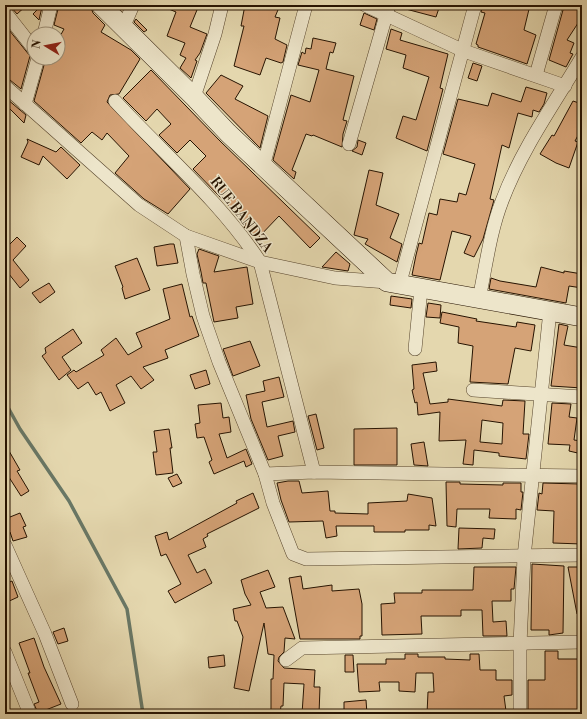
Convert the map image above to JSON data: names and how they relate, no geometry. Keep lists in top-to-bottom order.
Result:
{
  "streets": {
    "street": ["RUE BANDZA"]
  },
  "north": "left"
}
